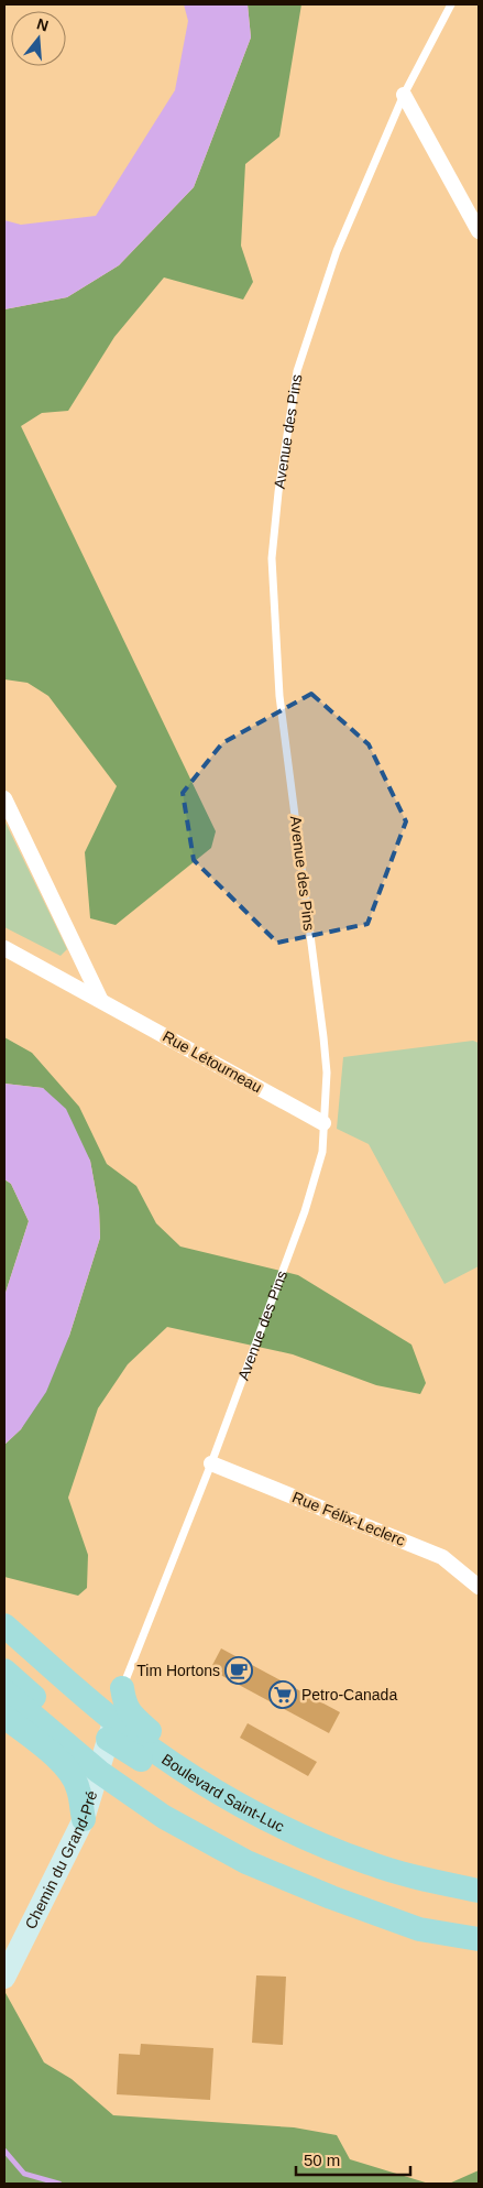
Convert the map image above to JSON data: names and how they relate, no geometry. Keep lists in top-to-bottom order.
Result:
{
  "streets": {
    "street": ["Rue Létourneau", "Rue Félix-Leclerc", "Chemin du Grand-Pré"],
    "lane": ["Avenue des Pins"]
  },
  "crossings": [
    ["Avenue des Pins", "Rue Létourneau"],
    ["Avenue des Pins", "Rue Félix-Leclerc"],
    ["Avenue des Pins", "Chemin du Grand-Pré"]
  ],
  "places": {
    "cafe": ["Tim Hortons"],
    "supermarket": ["Petro-Canada"]
  },
  "scale_bar": "50 m",
  "north": "top"
}
